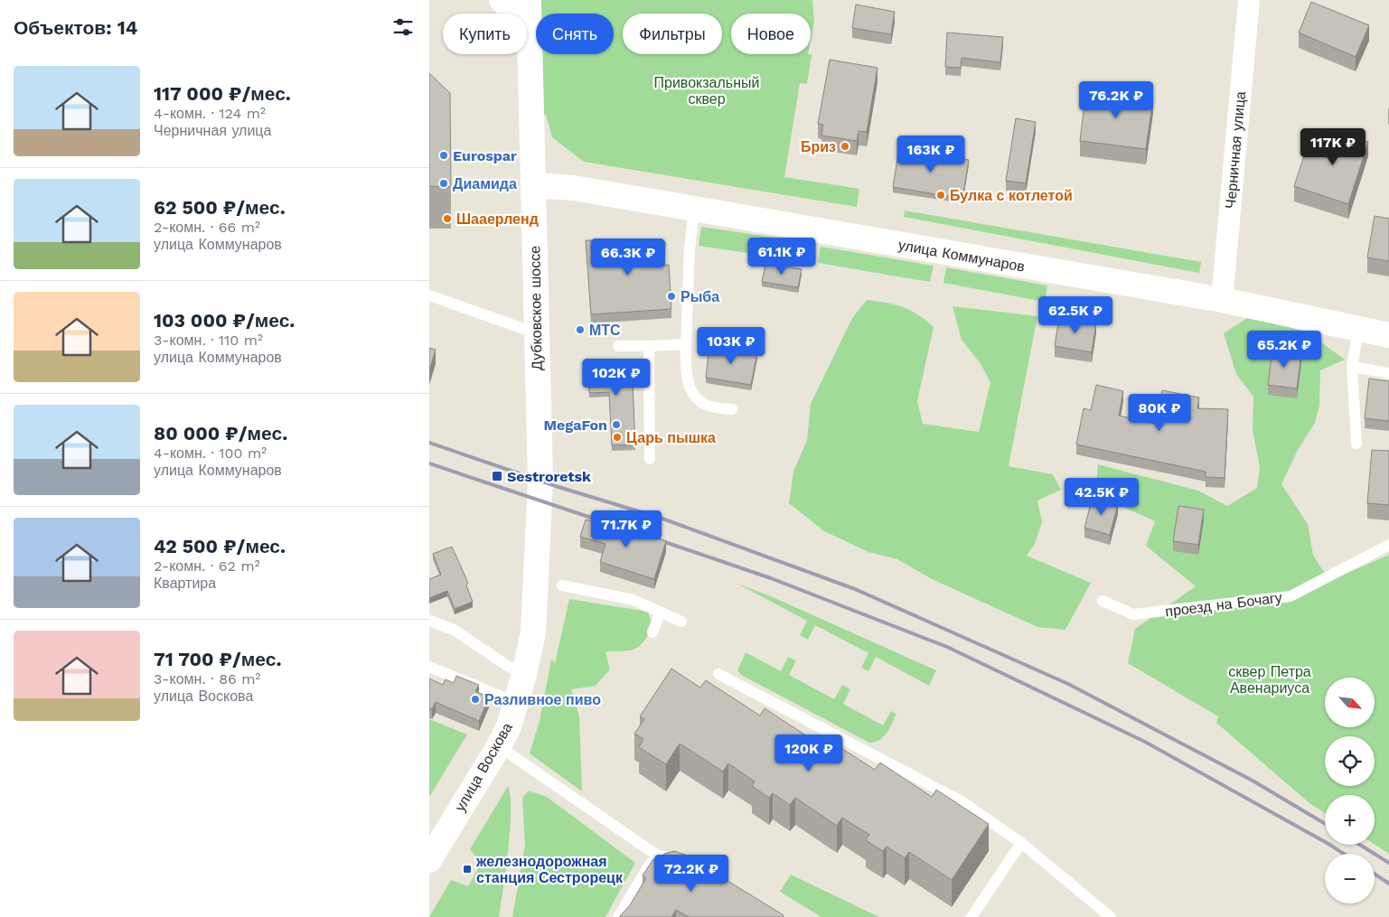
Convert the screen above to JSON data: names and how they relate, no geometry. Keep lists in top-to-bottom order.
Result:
{
  "streets": {
    "main road": ["улица Коммунаров", "Дубковское шоссе", "улица Воскова"],
    "street": ["Черничная улица"],
    "lane": ["проезд на Бочагу"]
  },
  "crossings": [
    ["Черничная улица", "улица Коммунаров"],
    ["улица Коммунаров", "Дубковское шоссе"],
    ["Дубковское шоссе", "улица Воскова"]
  ],
  "parks": ["Привокзальный сквер", "сквер Петра Авенариуса"],
  "places": {
    "other": [
      "Бриз",
      "Eurospar",
      "Диамида",
      "Булка с котлетой",
      "Шааерленд",
      "Рыба",
      "МТС",
      "MegaFon",
      "Царь пышка",
      "Разливное пиво"
    ],
    "transit": ["Sestroretsk", "железнодорожная станция Сестрорецк"]
  },
  "north": "bottom right",
  "page": {
    "heading": "Объектов: 14",
    "chip": [
      "Купить",
      "Снять",
      "Фильтры",
      "Новое"
    ],
    "list": [
      {
        "name": "117 000 ₽/мес.",
        "note": "4-комн. · 124 m² · Черничная улица"
      },
      {
        "name": "62 500 ₽/мес.",
        "note": "2-комн. · 66 m² · улица Коммунаров"
      },
      {
        "name": "103 000 ₽/мес.",
        "note": "3-комн. · 110 m² · улица Коммунаров"
      },
      {
        "name": "80 000 ₽/мес.",
        "note": "4-комн. · 100 m² · улица Коммунаров"
      },
      {
        "name": "42 500 ₽/мес.",
        "note": "2-комн. · 62 m² · Квартира"
      },
      {
        "name": "71 700 ₽/мес.",
        "note": "3-комн. · 86 m² · улица Воскова"
      }
    ],
    "price": [
      "76.2K ₽",
      "117K ₽",
      "163K ₽",
      "61.1K ₽",
      "66.3K ₽",
      "62.5K ₽",
      "103K ₽",
      "65.2K ₽",
      "102K ₽",
      "80K ₽",
      "42.5K ₽",
      "71.7K ₽",
      "120K ₽",
      "72.2K ₽"
    ],
    "map_buttons": ["+", "−"]
  }
}
